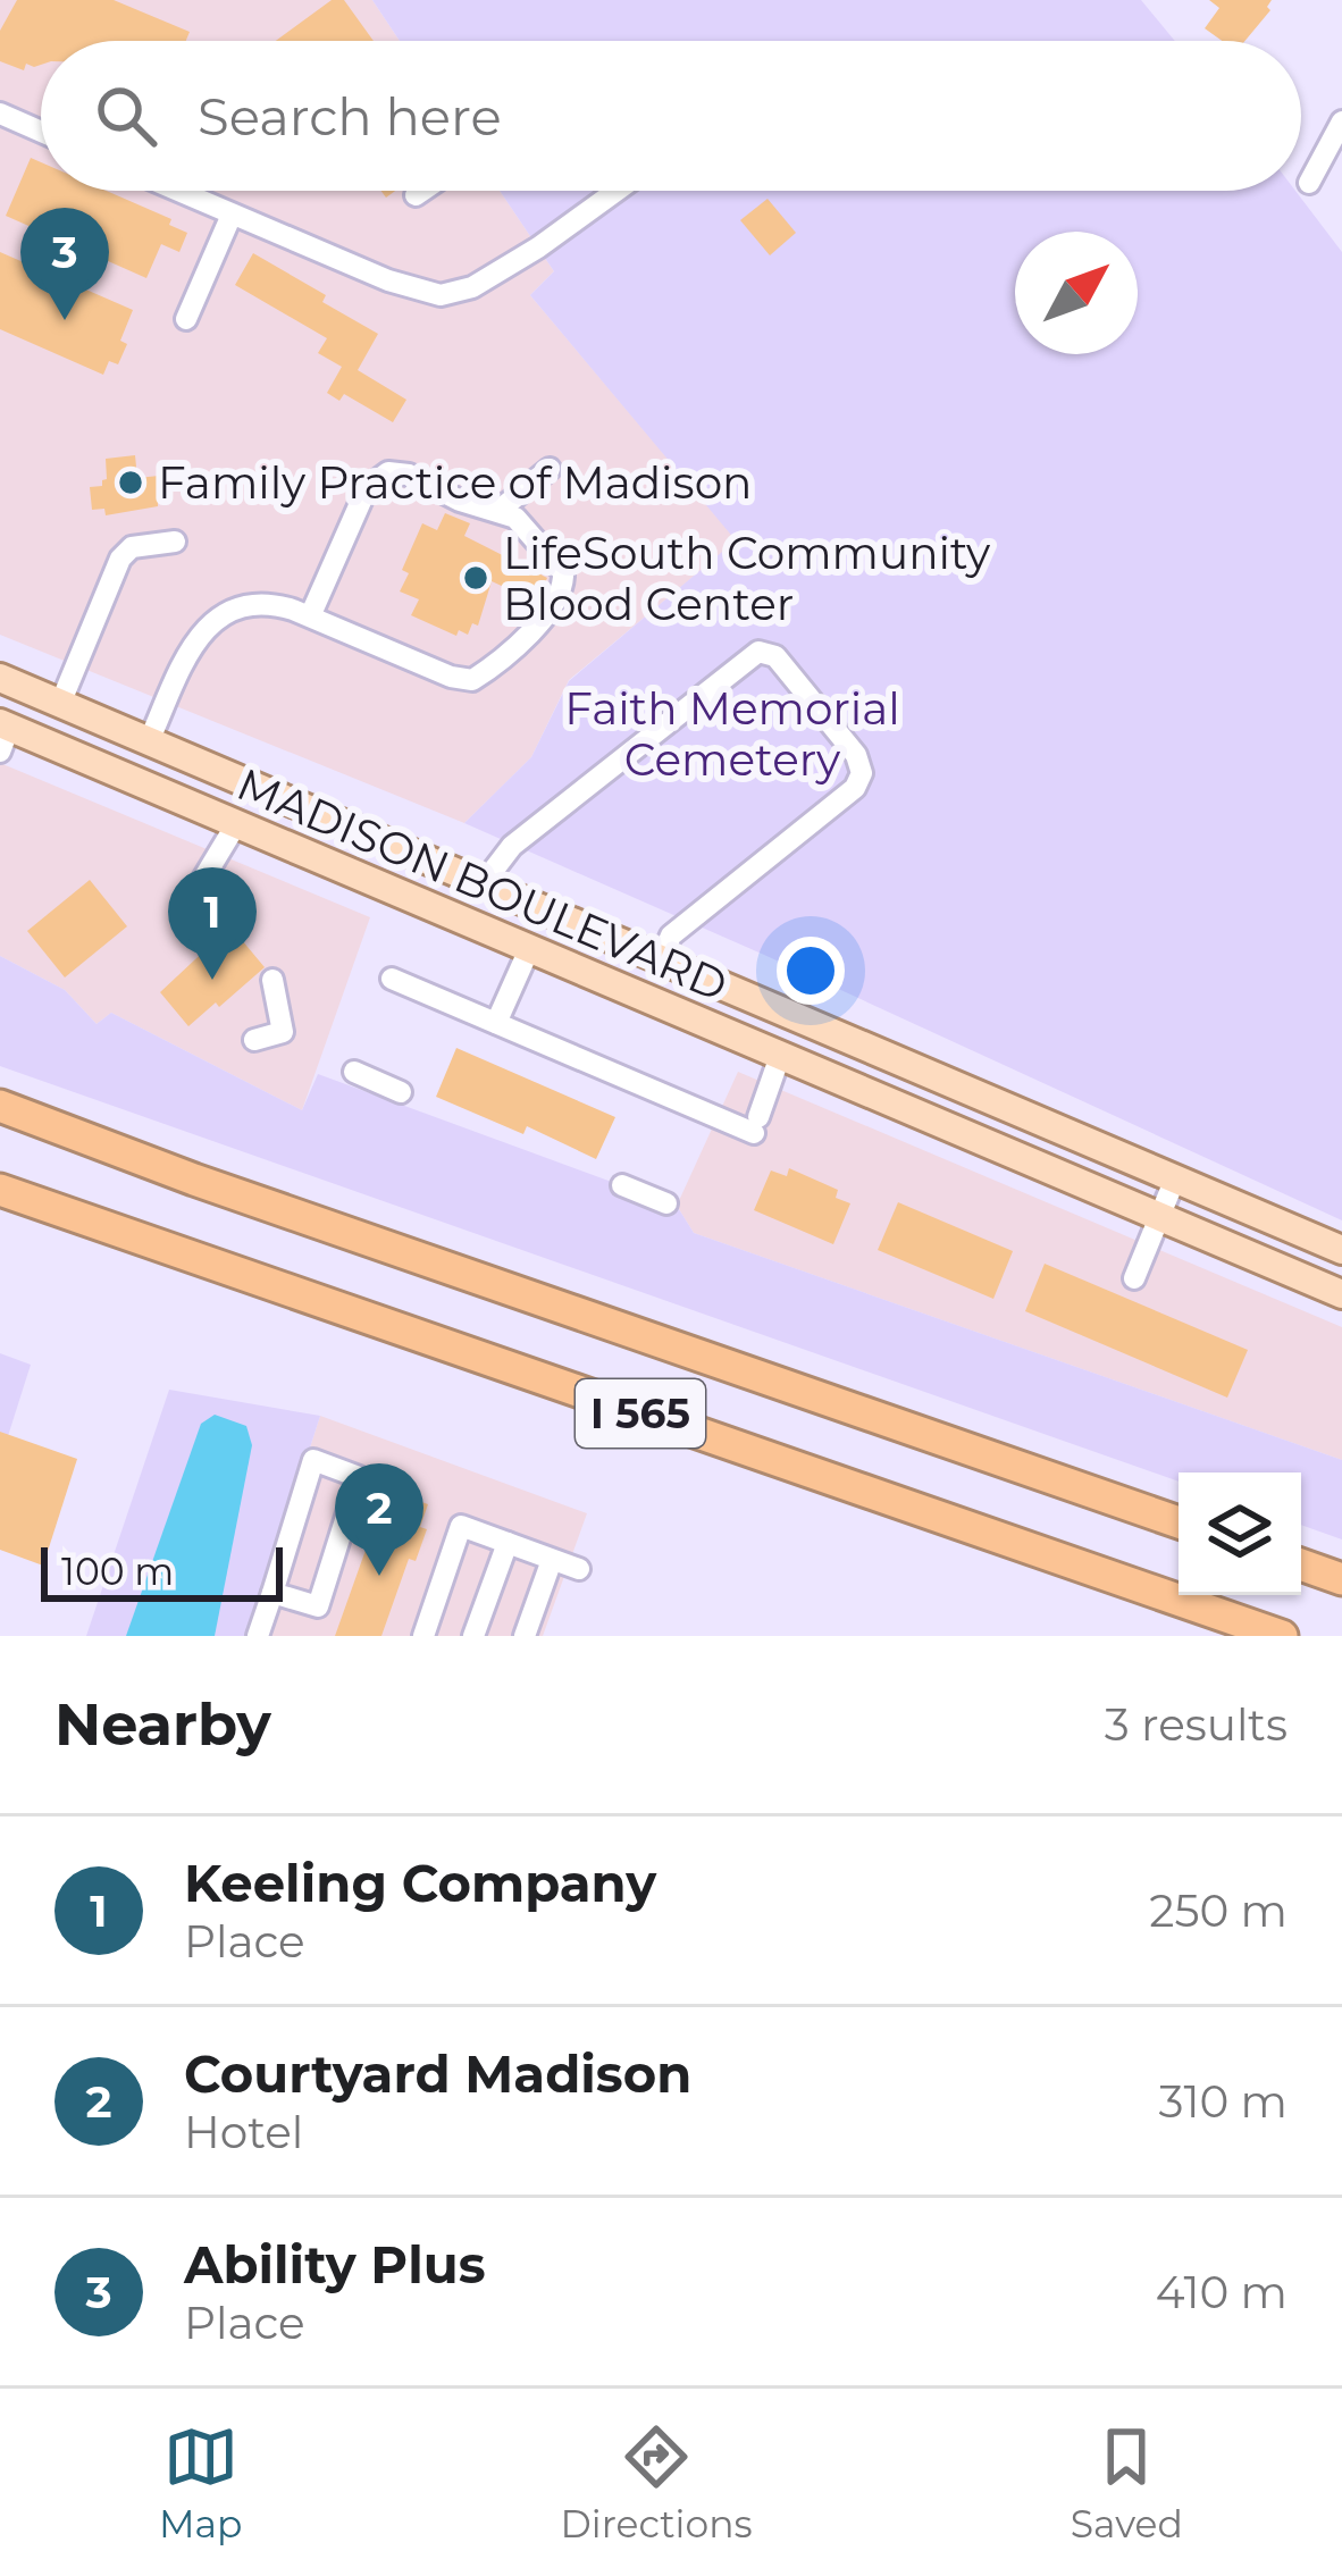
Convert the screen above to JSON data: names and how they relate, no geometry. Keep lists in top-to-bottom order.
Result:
{
  "streets": {
    "highway": ["I 565"],
    "main road": ["MADISON BOULEVARD"]
  },
  "parks": ["Faith Memorial Cemetery"],
  "places": ["Family Practice of Madison", "LifeSouth Community Blood Center"],
  "scale_bar": "100 m",
  "north": "top right",
  "page": {
    "search": "Search here",
    "pins": ["3", "1", "2"],
    "scale": "100 m",
    "heading": ["Nearby", "3 results"],
    "list": [
      {
        "mark": "1",
        "name": "Keeling Company",
        "note": "Place",
        "value": "250 m"
      },
      {
        "mark": "2",
        "name": "Courtyard Madison",
        "note": "Hotel",
        "value": "310 m"
      },
      {
        "mark": "3",
        "name": "Ability Plus",
        "note": "Place",
        "value": "410 m"
      }
    ],
    "nav": ["Map", "Directions", "Saved"]
  }
}
